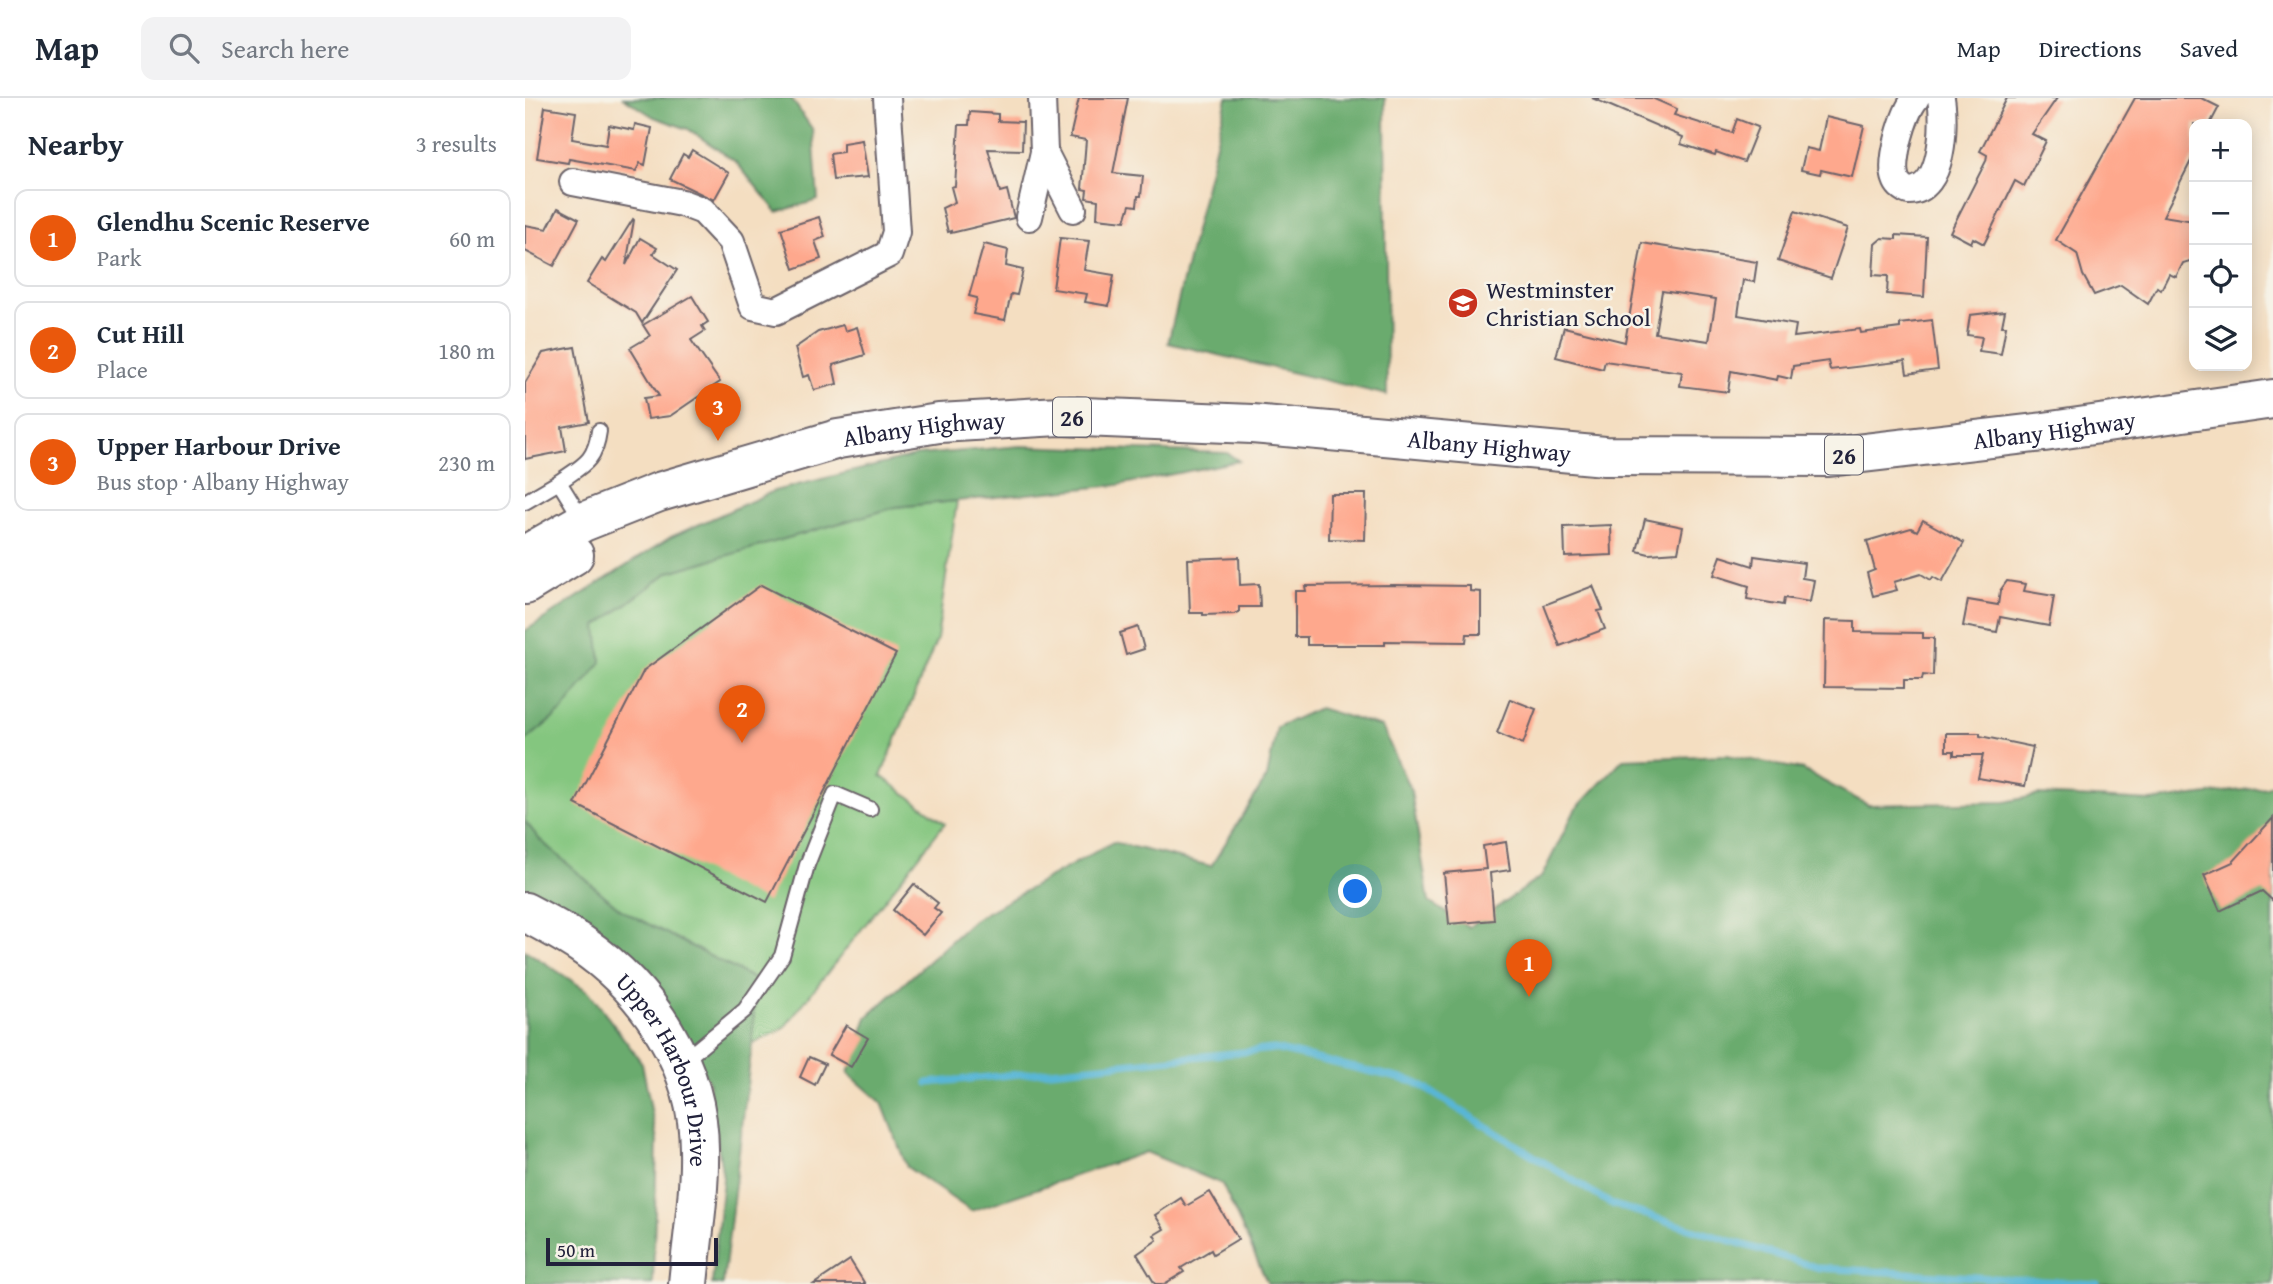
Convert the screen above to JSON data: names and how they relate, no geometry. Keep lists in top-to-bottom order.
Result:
{
  "streets": {
    "main road": ["26", "Albany Highway", "Upper Harbour Drive"]
  },
  "places": {
    "school or university": ["Westminster Christian School"]
  },
  "scale_bar": "50 m",
  "page": {
    "header": "Map",
    "search": "Search here",
    "nav": ["Map", "Directions", "Saved"],
    "heading": ["Nearby", "3 results"],
    "map_buttons": ["+", "−"],
    "list": [
      {
        "mark": "1",
        "name": "Glendhu Scenic Reserve",
        "note": "Park",
        "value": "60 m"
      },
      {
        "mark": "2",
        "name": "Cut Hill",
        "note": "Place",
        "value": "180 m"
      },
      {
        "mark": "3",
        "name": "Upper Harbour Drive",
        "note": "Bus stop · Albany Highway",
        "value": "230 m"
      }
    ],
    "pins": ["3", "2", "1"],
    "scale": "50 m"
  }
}
